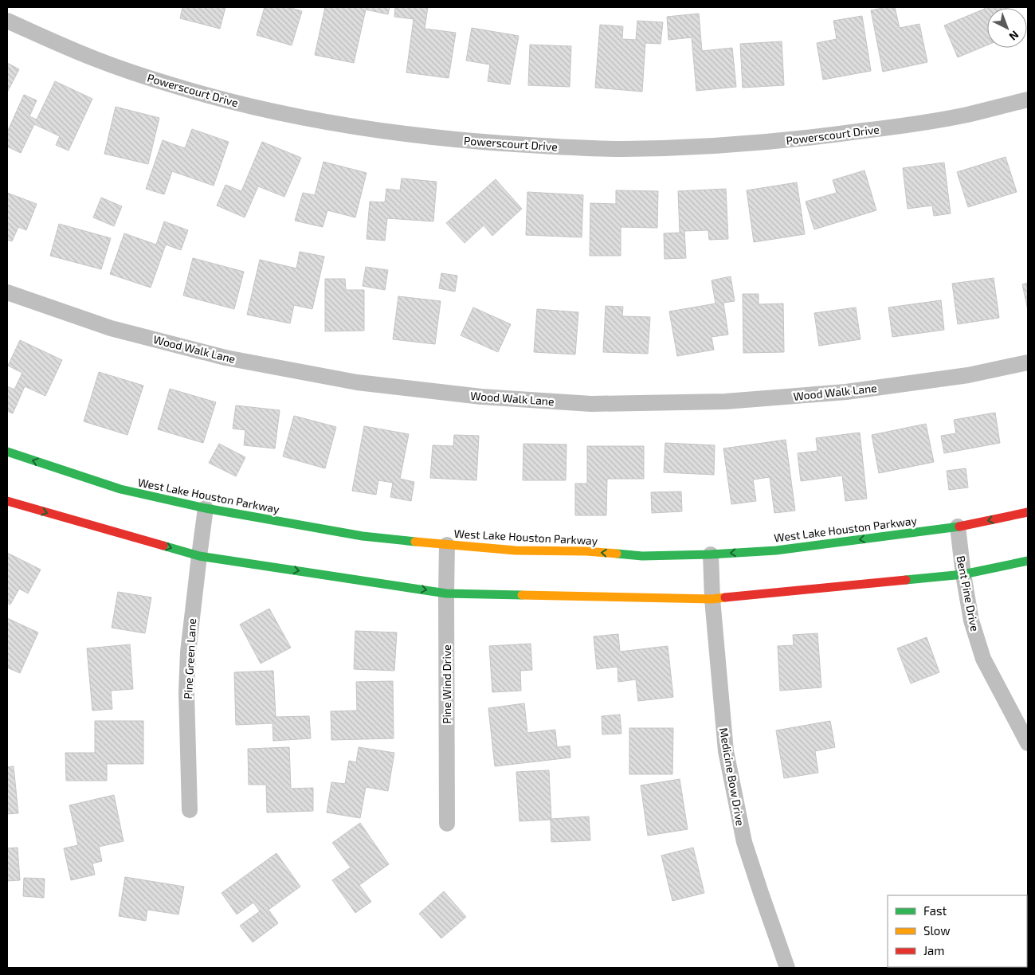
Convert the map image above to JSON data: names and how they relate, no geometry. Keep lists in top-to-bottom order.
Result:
{
  "streets": {
    "main road": ["West Lake Houston Parkway"],
    "street": [
      "Powerscourt Drive",
      "Wood Walk Lane",
      "Bent Pine Drive",
      "Pine Green Lane",
      "Pine Wind Drive",
      "Medicine Bow Drive"
    ]
  },
  "crossings": [
    ["West Lake Houston Parkway", "Bent Pine Drive"],
    ["West Lake Houston Parkway", "Pine Green Lane"],
    ["West Lake Houston Parkway", "Pine Wind Drive"],
    ["West Lake Houston Parkway", "Medicine Bow Drive"]
  ],
  "legend": ["Fast", "Slow", "Jam"],
  "north": "bottom right"
}
